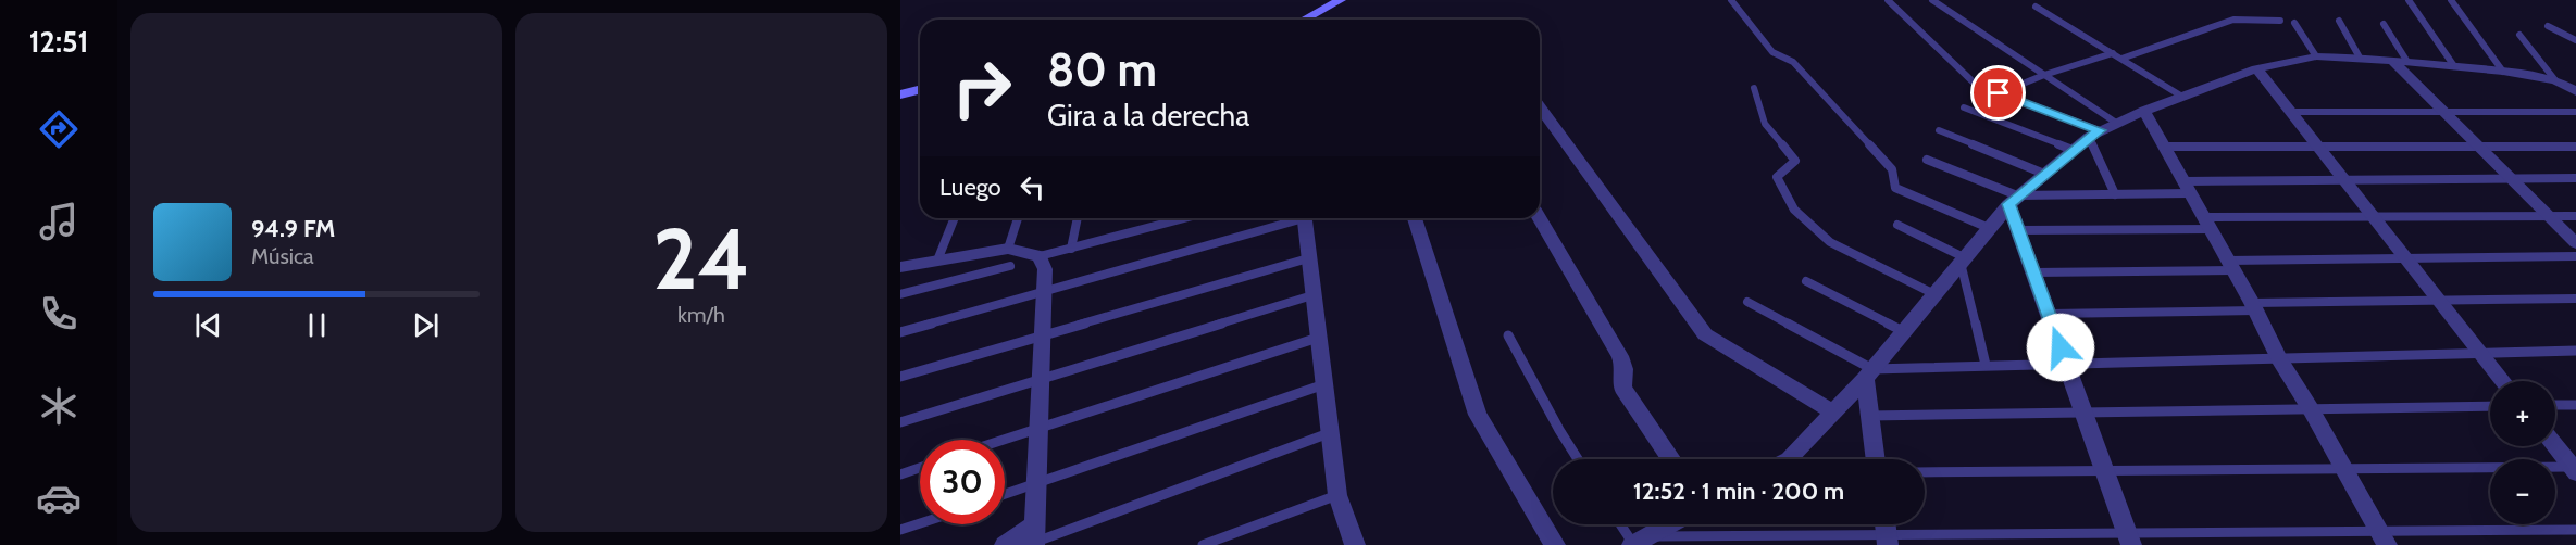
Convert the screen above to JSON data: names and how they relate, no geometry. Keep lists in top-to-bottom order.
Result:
{
  "page": {
    "tabs": "12:51",
    "tile": ["24", "km/h"],
    "turn": ["80 m", "Gira a la derecha"],
    "then": "Luego",
    "song": ["94.9 FM", "Música"],
    "map_buttons": ["+", "−"],
    "limit": "30",
    "trip": "12:52 · 1 min · 200 m"
  }
}
